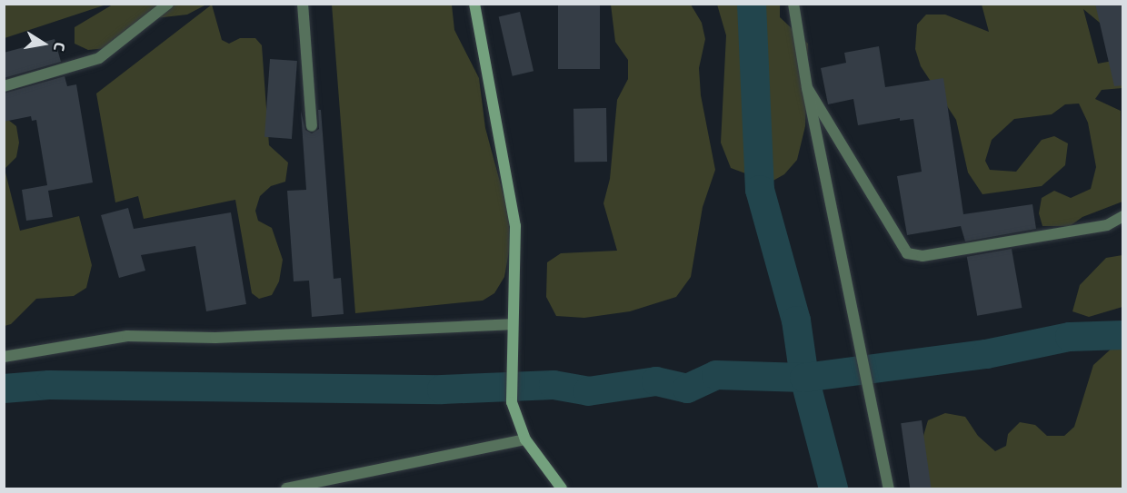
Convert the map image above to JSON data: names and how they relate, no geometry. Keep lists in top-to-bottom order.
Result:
{
  "north": "right"
}
